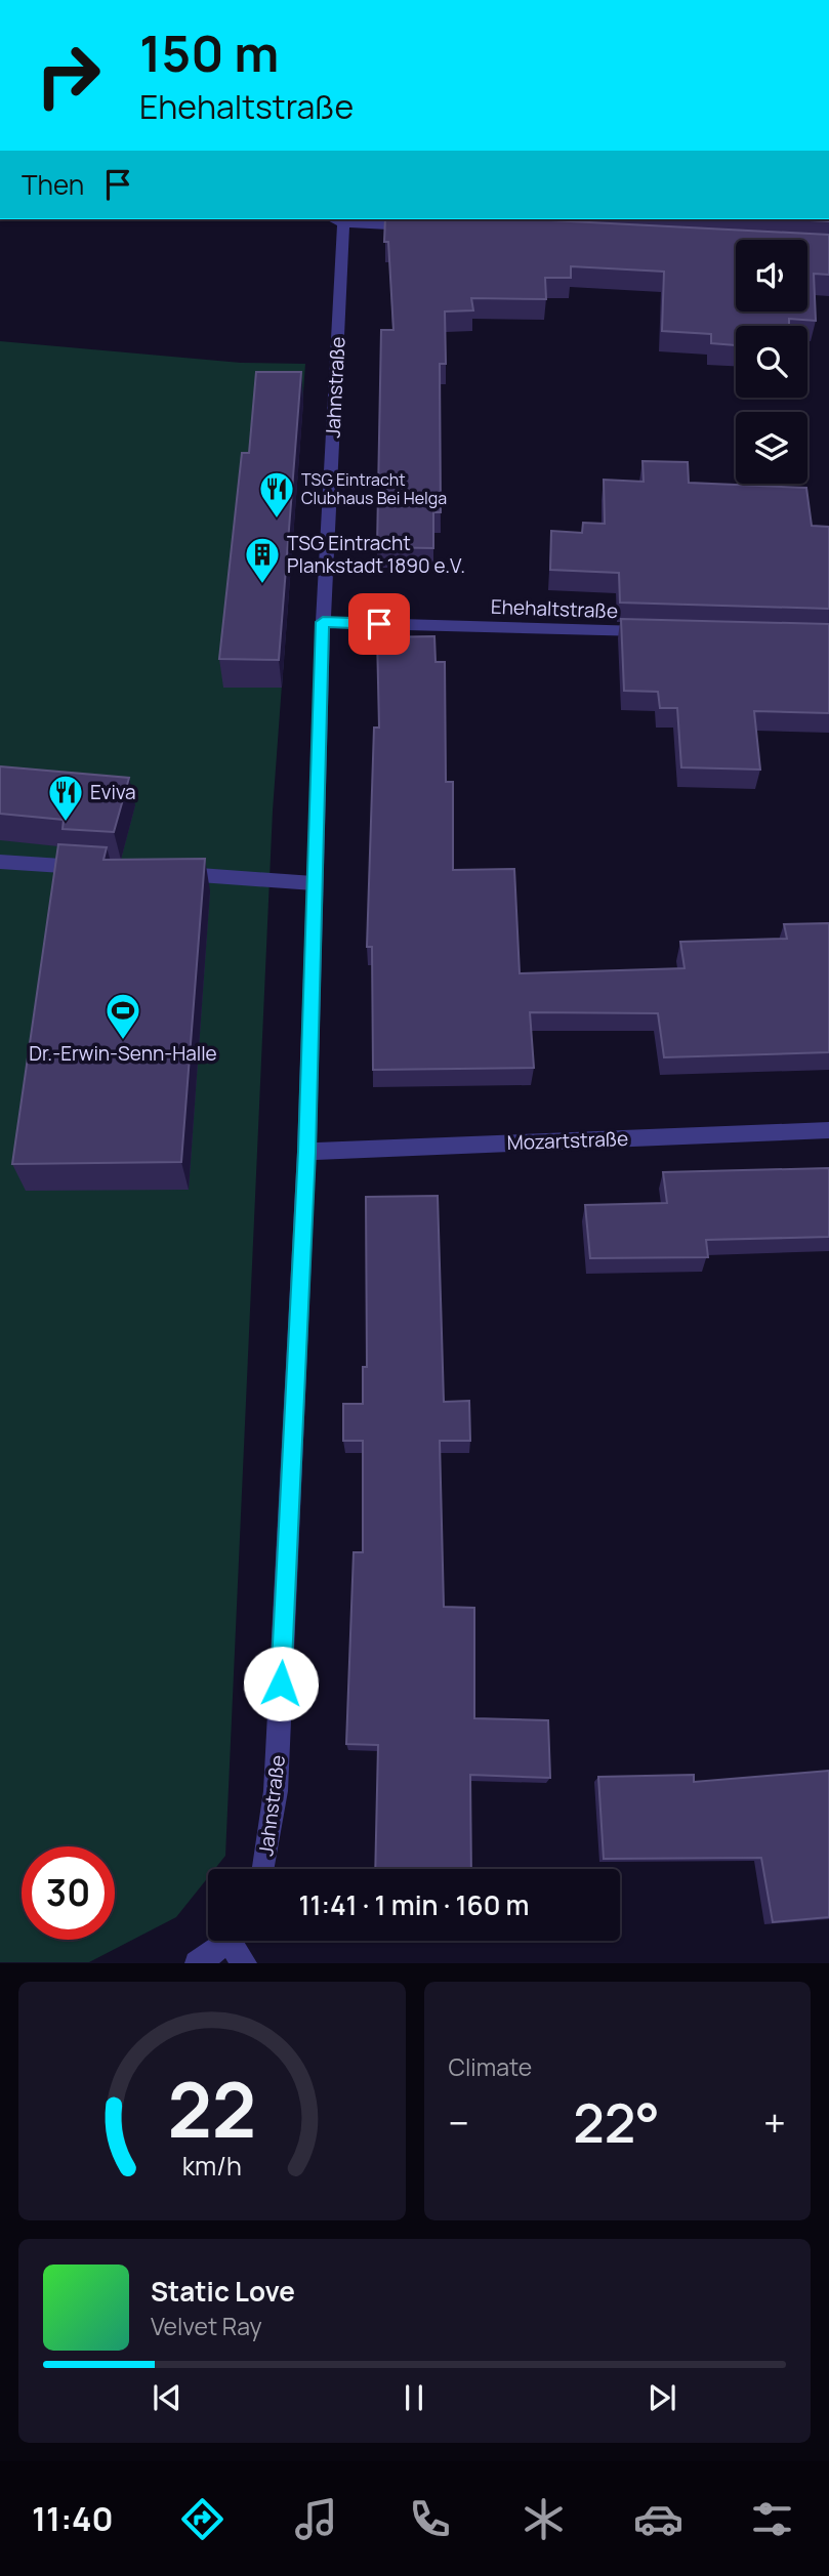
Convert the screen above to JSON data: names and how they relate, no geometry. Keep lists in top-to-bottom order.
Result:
{
  "streets": {
    "street": ["Jahnstraße", "Ehehaltstraße", "Mozartstraße"]
  },
  "crossings": [
    ["Jahnstraße", "Ehehaltstraße"],
    ["Jahnstraße", "Mozartstraße"]
  ],
  "places": {
    "restaurant": ["TSG Eintracht Clubhaus Bei Helga", "Eviva"],
    "building": ["TSG Eintracht Plankstadt 1890 e.V."],
    "sports": ["Dr.-Erwin-Senn-Halle"]
  },
  "page": {
    "turn": ["150 m", "Ehehaltstraße"],
    "then": "Then",
    "limit": "30",
    "trip": "11:41 · 1 min · 160 m",
    "tile": "Climate",
    "heat": ["−", "22°", "+"],
    "song": ["Static Love", "Velvet Ray"],
    "tabs": "11:40",
    "gauge": ["22", "km/h"]
  }
}
